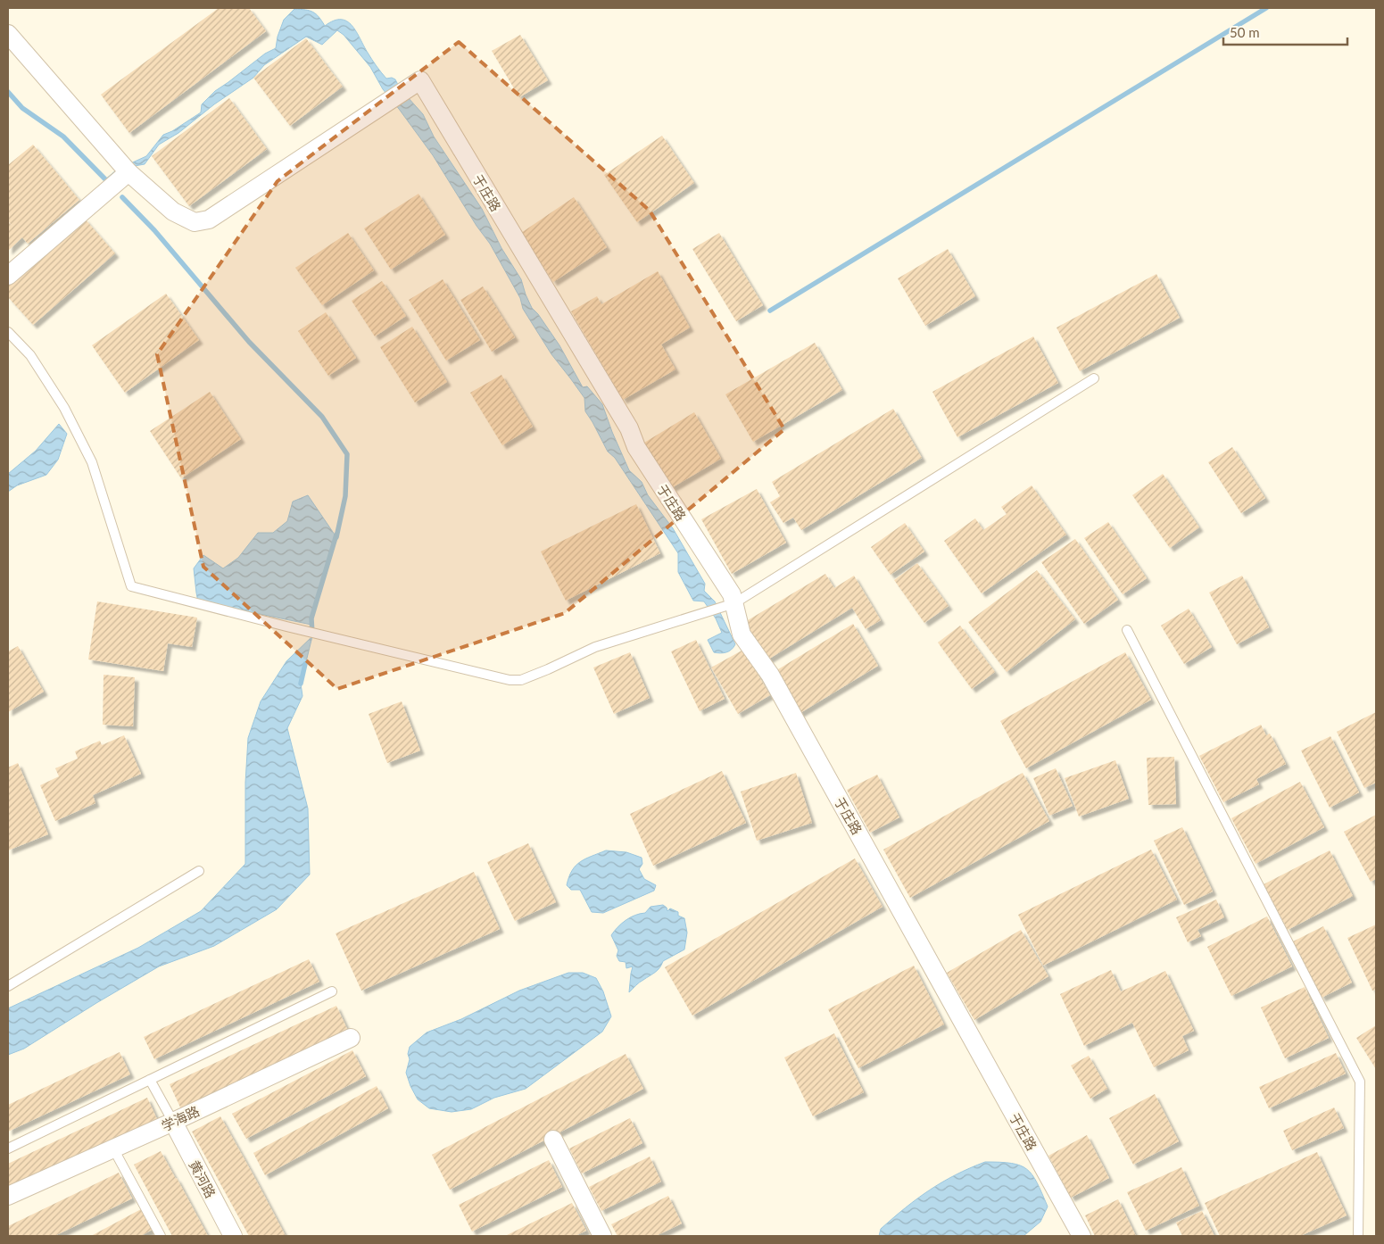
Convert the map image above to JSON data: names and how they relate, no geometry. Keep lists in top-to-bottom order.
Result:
{
  "streets": {
    "street": ["于庄路", "学海路", "黄河路"]
  },
  "crossings": [
    ["学海路", "黄河路"]
  ],
  "scale_bar": "50 m"
}
